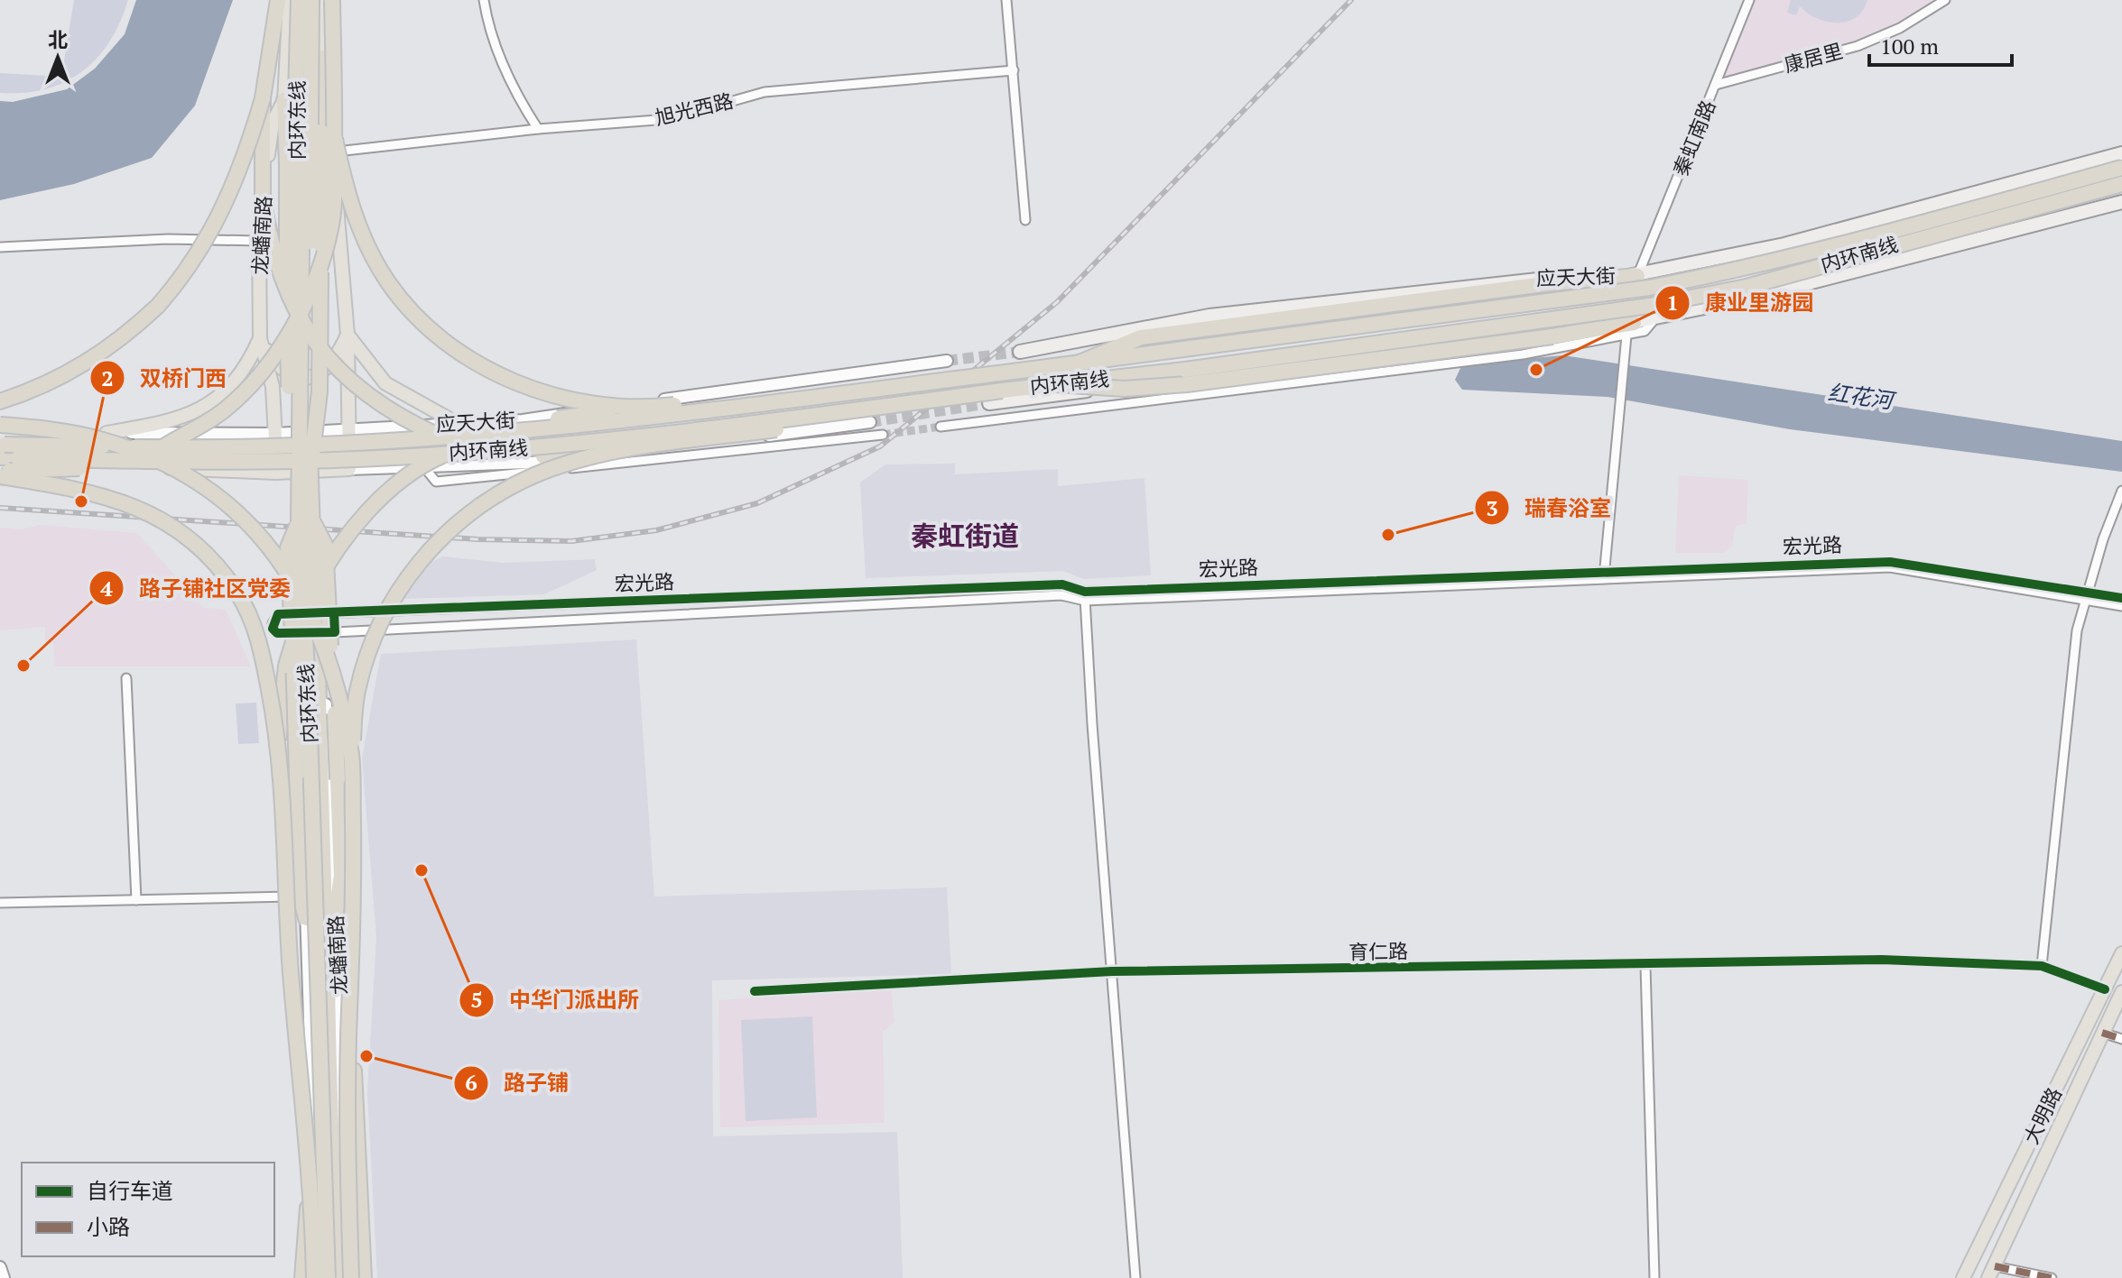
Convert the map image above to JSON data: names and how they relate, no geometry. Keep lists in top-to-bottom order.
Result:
{
  "streets": {
    "highway": ["内环东线", "内环南线"],
    "main road": ["龙蟠南路", "应天大街", "大明路"],
    "street": [
      "康居里",
      "旭光西路",
      "秦虹南路",
      "宏光路",
      "育仁路"
    ]
  },
  "crossings": [
    ["康居里", "秦虹南路"],
    ["秦虹南路", "应天大街"],
    ["龙蟠南路", "应天大街"],
    ["龙蟠南路", "宏光路"],
    ["育仁路", "大明路"]
  ],
  "districts": ["秦虹街道"],
  "water": ["红花河"],
  "places": [
    "康业里游园",
    "双桥门西",
    "瑞春浴室",
    "路子铺社区党委",
    "中华门派出所",
    "路子铺"
  ],
  "legend": ["自行车道", "小路"],
  "scale_bar": "100 m",
  "north": "top"
}
